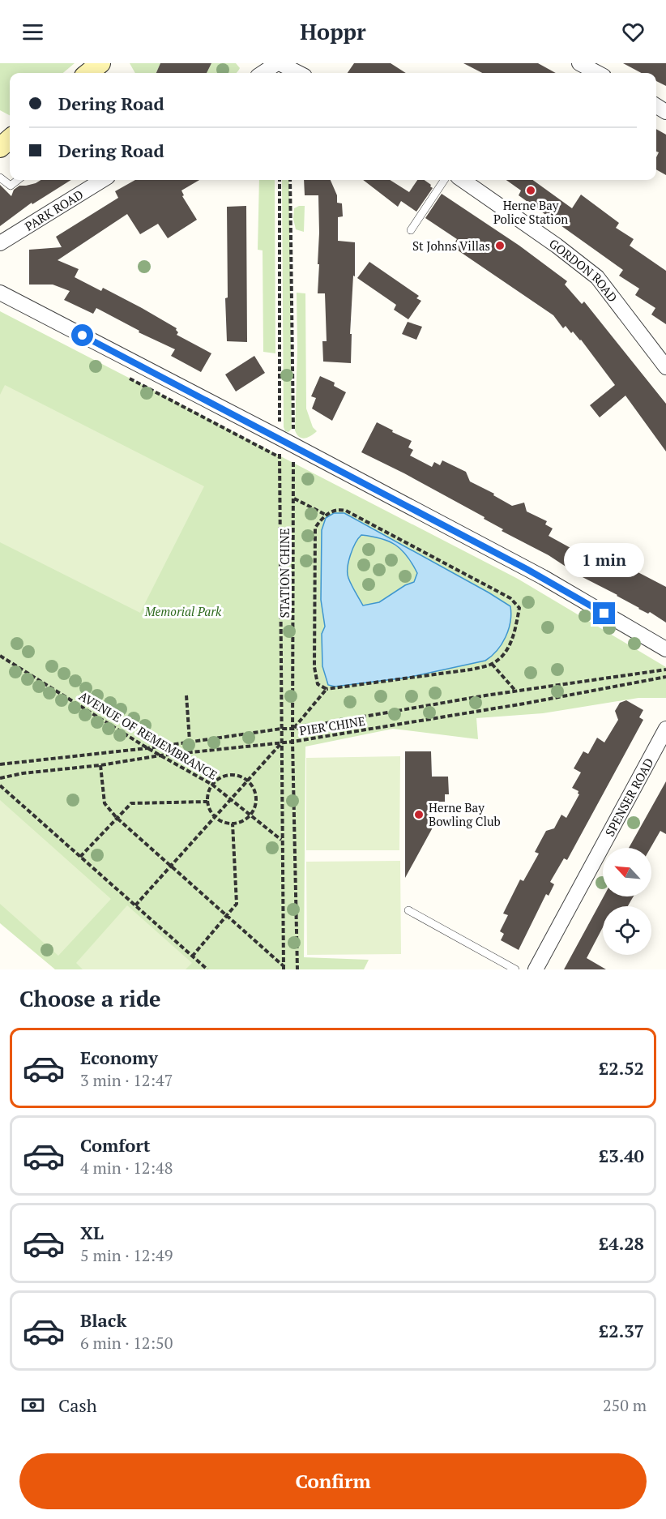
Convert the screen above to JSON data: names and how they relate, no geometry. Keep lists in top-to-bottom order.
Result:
{
  "streets": {
    "street": ["PARK ROAD", "GORDON ROAD", "SPENSER ROAD"],
    "path": ["STATION CHINE", "PIER CHINE", "AVENUE OF REMEMBRANCE"]
  },
  "crossings": [
    ["STATION CHINE", "PIER CHINE"],
    ["STATION CHINE", "AVENUE OF REMEMBRANCE"],
    ["PIER CHINE", "AVENUE OF REMEMBRANCE"]
  ],
  "parks": ["Memorial Park"],
  "places": ["Herne Bay Police Station", "St Johns Villas", "Herne Bay Bowling Club"],
  "north": "top left",
  "page": {
    "header": "Hoppr",
    "banner": ["Dering Road", "Dering Road"],
    "bubble": "1 min",
    "heading": "Choose a ride",
    "list": [
      {
        "name": "Economy",
        "note": "3 min · 12:47",
        "value": "£2.52"
      },
      {
        "name": "Comfort",
        "note": "4 min · 12:48",
        "value": "£3.40"
      },
      {
        "name": "XL",
        "note": "5 min · 12:49",
        "value": "£4.28"
      },
      {
        "name": "Black",
        "note": "6 min · 12:50",
        "value": "£2.37"
      }
    ],
    "pay": ["Cash", "250 m"],
    "buttons": "Confirm"
  }
}
